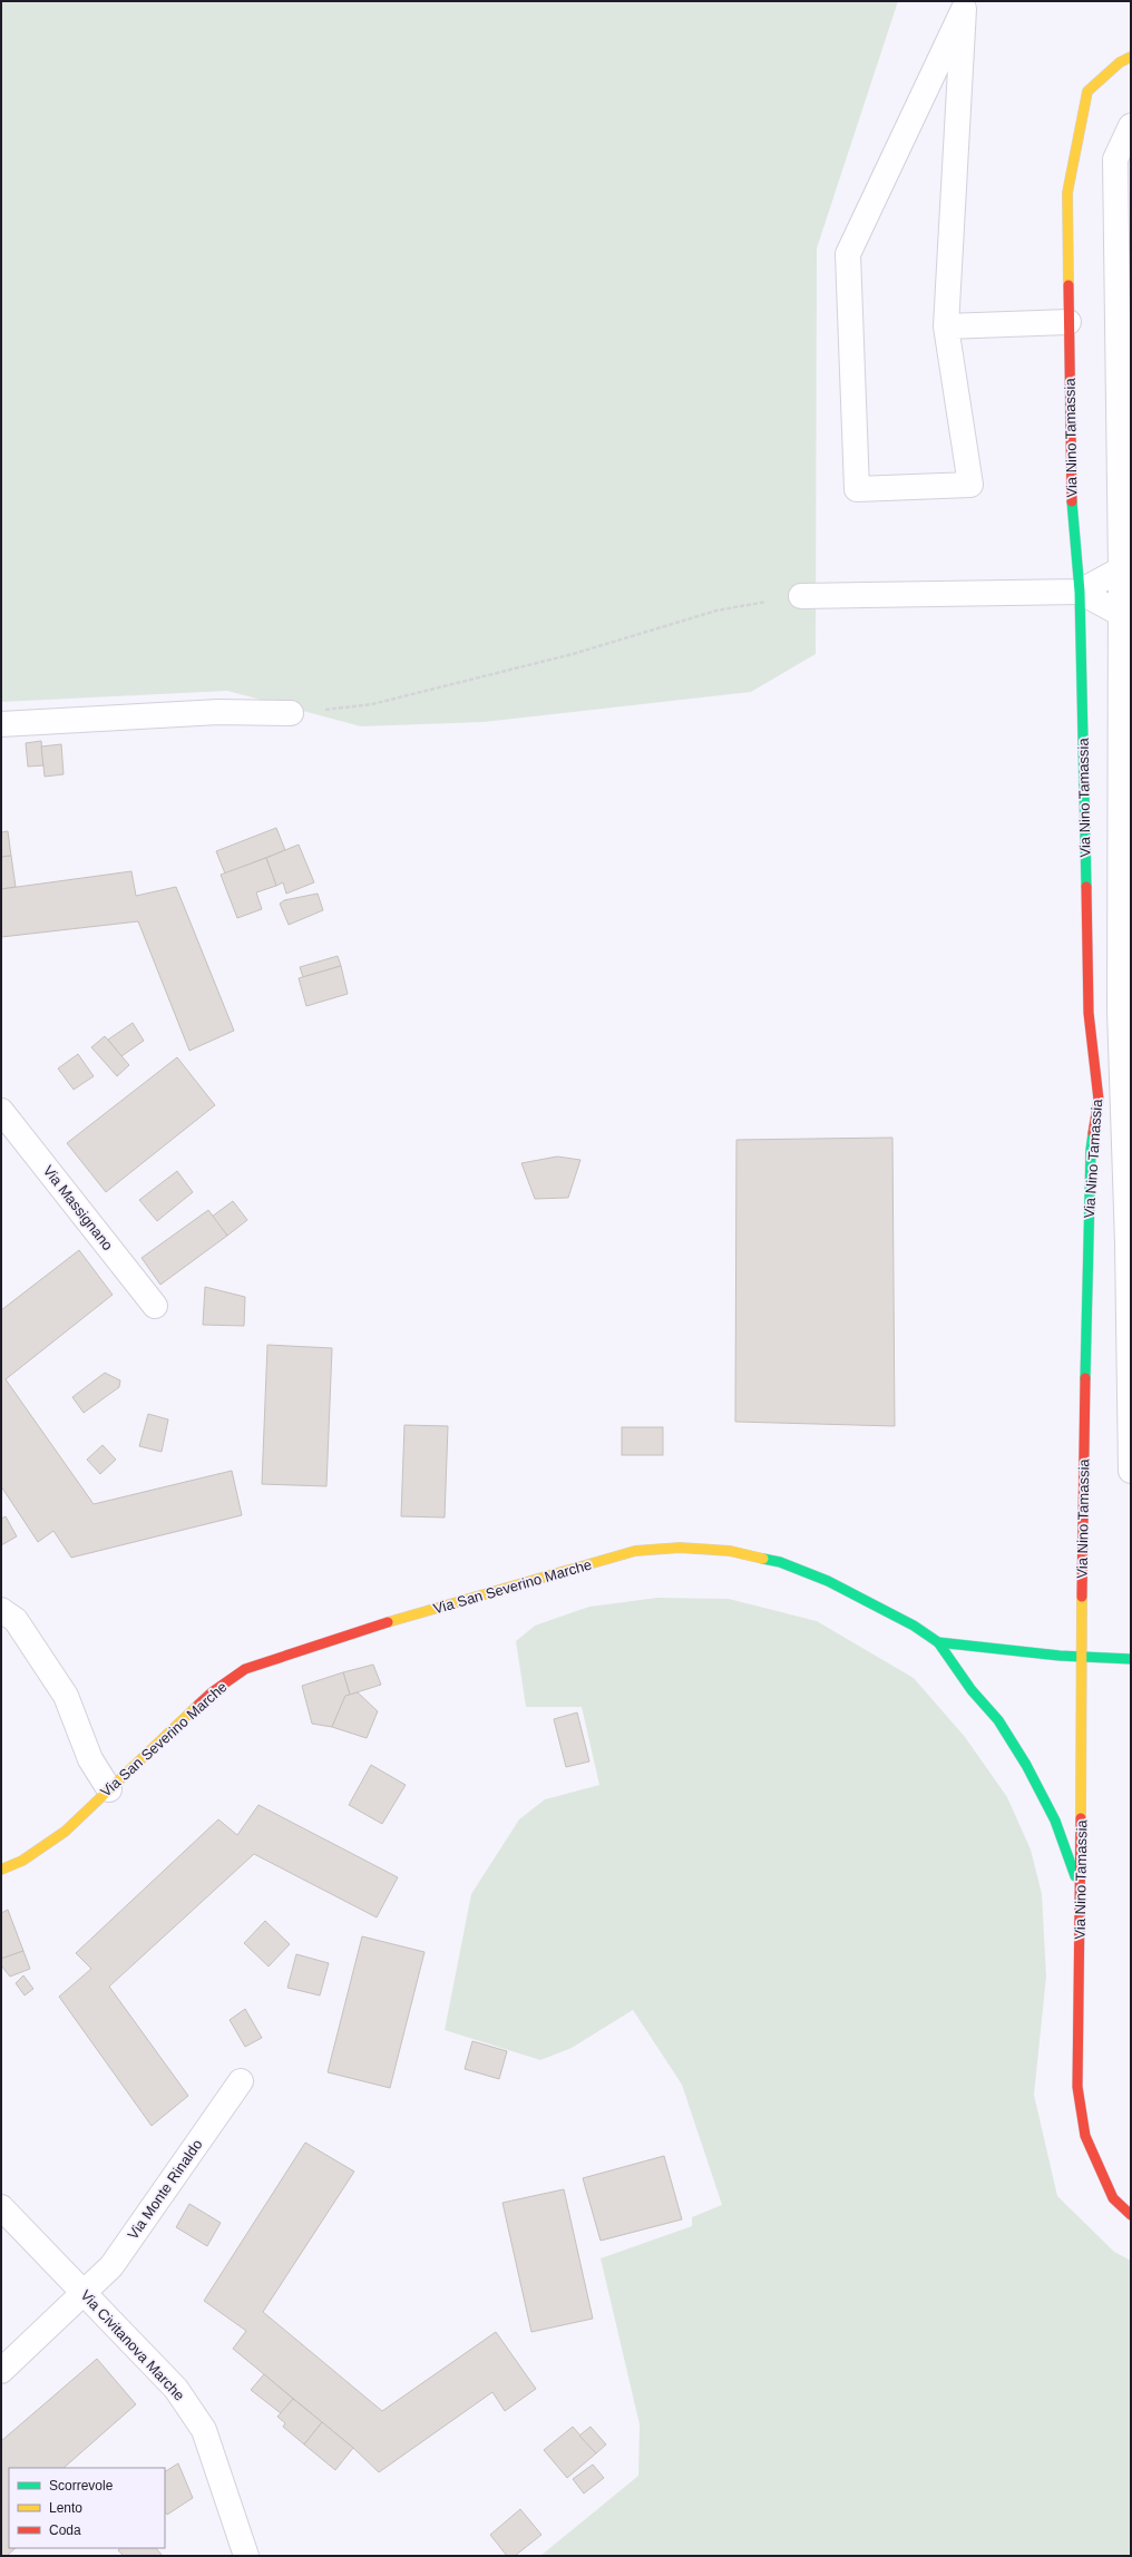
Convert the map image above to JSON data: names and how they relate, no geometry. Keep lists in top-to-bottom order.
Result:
{
  "streets": {
    "street": [
      "Via Nino Tamassia",
      "Via Massignano",
      "Via San Severino Marche",
      "Via Monte Rinaldo",
      "Via Civitanova Marche"
    ]
  },
  "crossings": [
    ["Via Nino Tamassia", "Via San Severino Marche"],
    ["Via Monte Rinaldo", "Via Civitanova Marche"]
  ],
  "legend": ["Scorrevole", "Lento", "Coda"]
}
